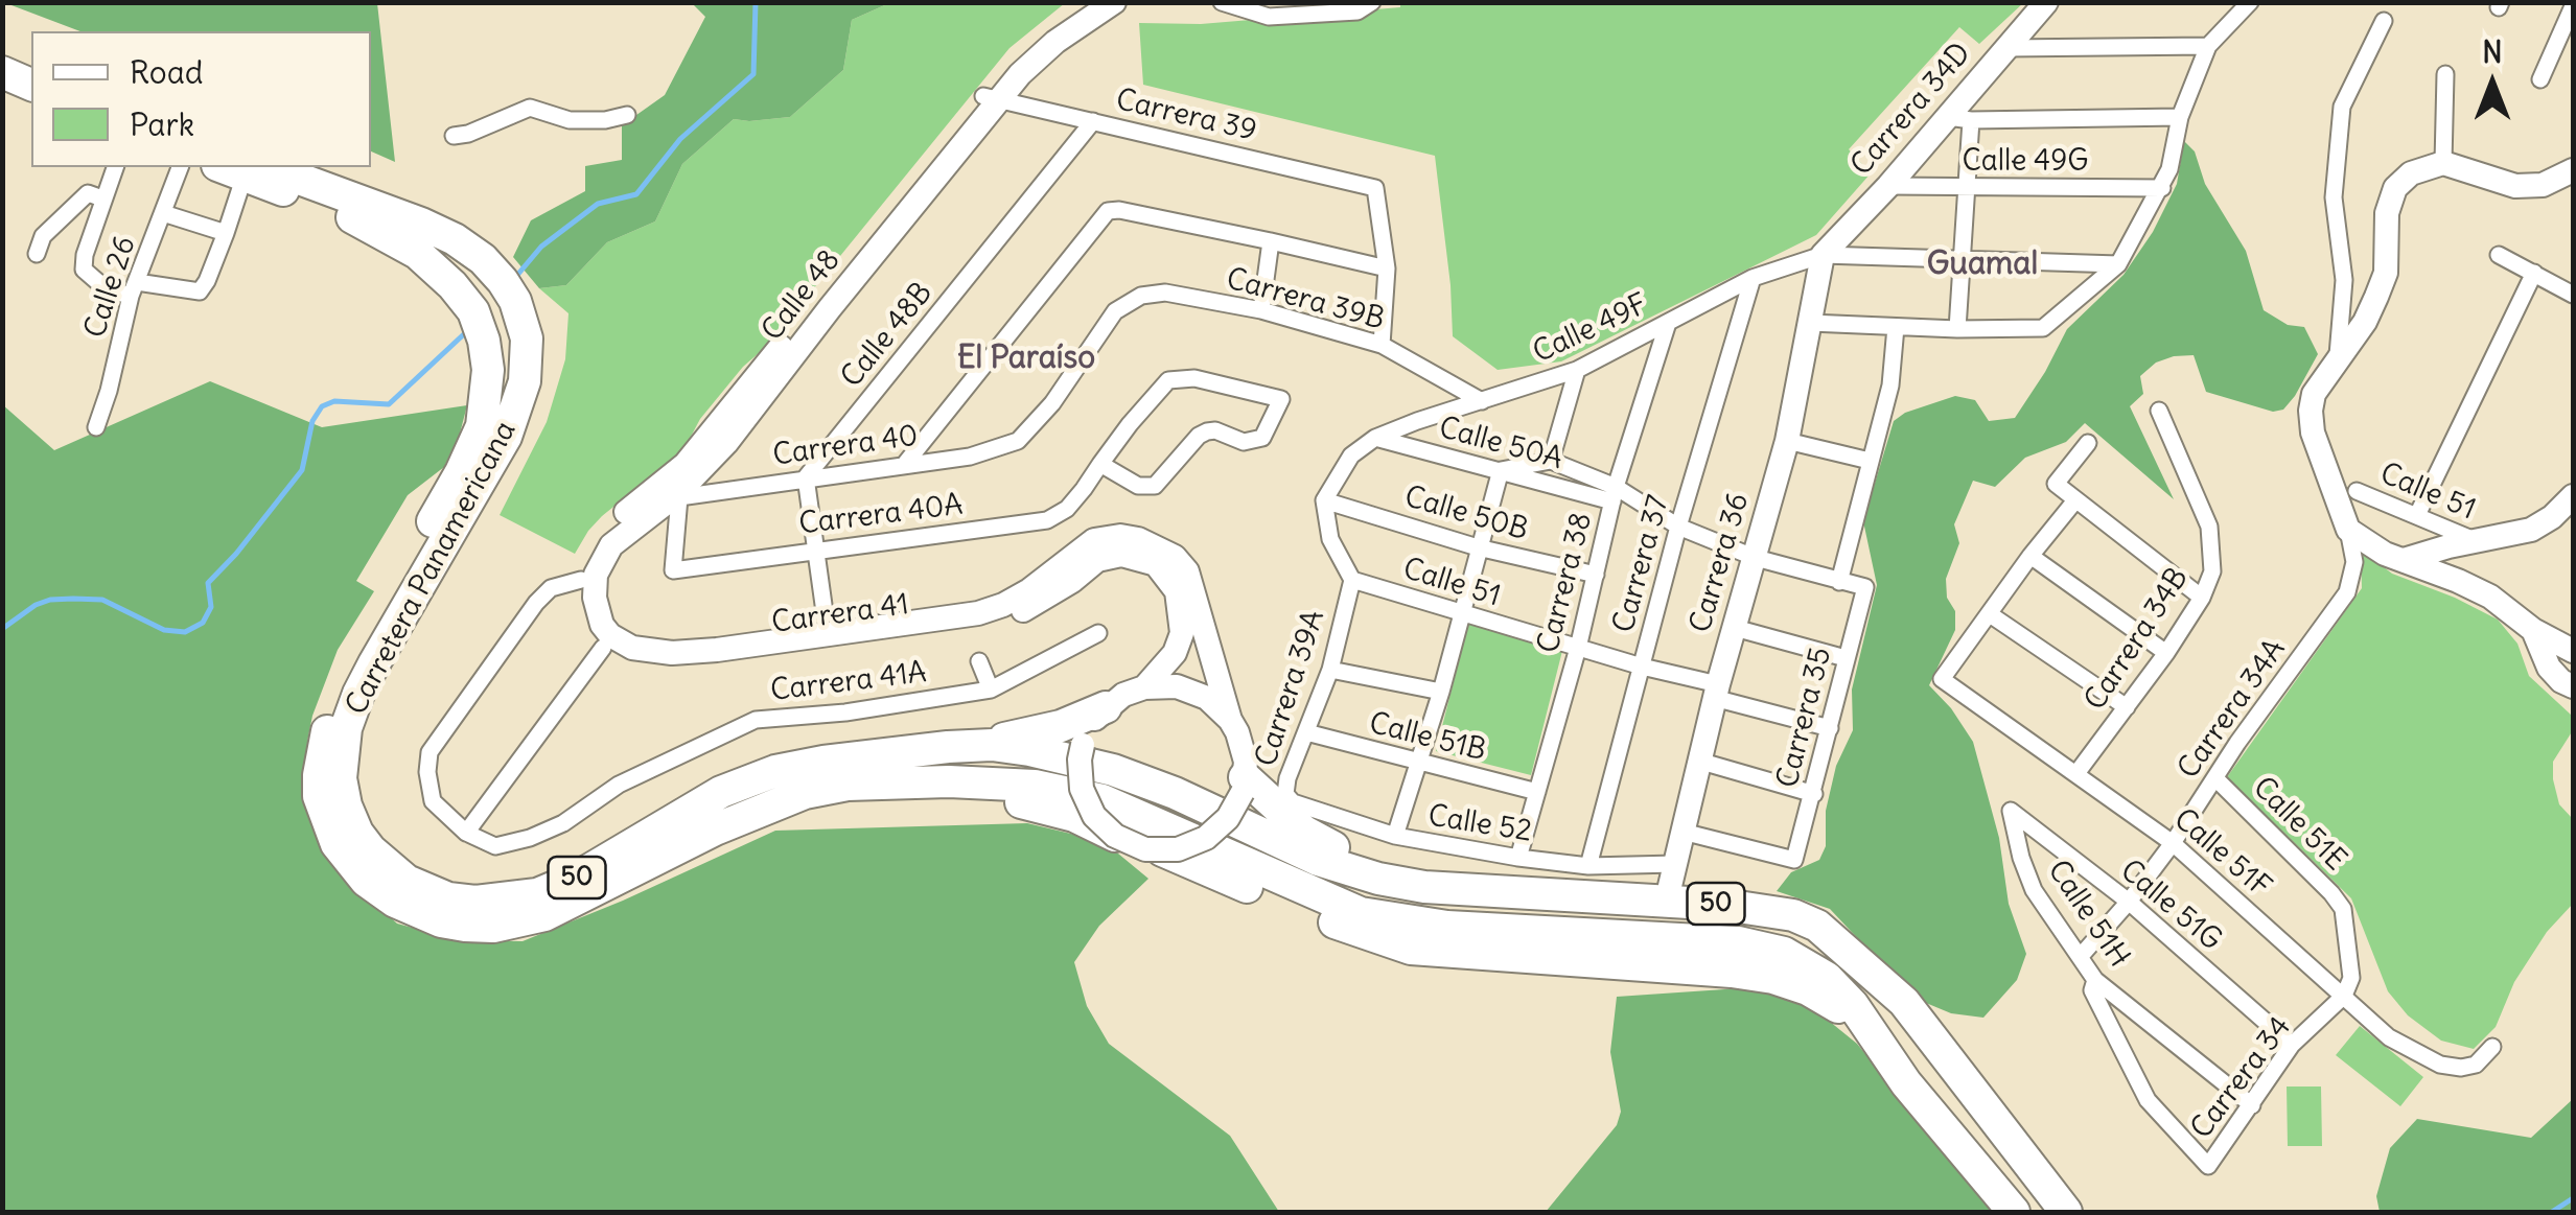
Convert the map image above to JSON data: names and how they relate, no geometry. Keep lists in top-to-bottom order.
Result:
{
  "streets": {
    "highway": ["Carretera Panamericana", "50"],
    "main road": [
      "Carrera 34D",
      "Calle 48",
      "Carrera 36",
      "Carrera 41"
    ],
    "street": [
      "Carrera 39",
      "Calle 49G",
      "Calle 26",
      "Carrera 39B",
      "Calle 49F",
      "Calle 48B",
      "Calle 50A",
      "Carrera 40",
      "Calle 51",
      "Calle 50B",
      "Carrera 40A",
      "Carrera 37",
      "Carrera 38",
      "Carrera 34B",
      "Carrera 41A",
      "Carrera 39A",
      "Carrera 34A",
      "Carrera 35",
      "Calle 51B",
      "Calle 52",
      "Calle 51E",
      "Calle 51F",
      "Calle 51G",
      "Calle 51H",
      "Carrera 34"
    ]
  },
  "crossings": [
    ["Carrera 34D", "Calle 49G"],
    ["Carrera 34D", "Calle 49F"],
    ["Carrera 34D", "Carrera 36"],
    ["Carrera 39", "Calle 48"],
    ["Carrera 39", "Calle 48B"],
    ["Calle 48", "Carrera 40"],
    ["Calle 48", "Carrera 40A"],
    ["Calle 48", "Carrera 41"],
    ["Carrera 39B", "Calle 49F"],
    ["Carrera 39B", "Carrera 40"],
    ["Calle 49F", "Calle 50A"],
    ["Calle 49F", "Carrera 36"],
    ["Calle 49F", "Carrera 37"],
    ["Calle 49F", "Carrera 38"],
    ["Calle 48B", "Carrera 40"],
    ["Calle 50A", "Carrera 36"],
    ["Calle 50A", "Carrera 37"],
    ["Calle 50A", "Carrera 38"],
    ["Calle 50A", "Carrera 35"],
    ["Carrera 40", "Carrera 40A"],
    ["Calle 51", "Carrera 36"],
    ["Calle 51", "Carrera 37"],
    ["Calle 51", "Carrera 38"],
    ["Calle 51", "Carrera 39A"],
    ["Calle 51", "Carrera 35"],
    ["Calle 50B", "Carrera 38"],
    ["Calle 50B", "Carrera 39A"],
    ["Carrera 36", "Carrera 35"],
    ["Carrera 36", "Calle 52"],
    ["Carrera 37", "Calle 52"],
    ["Carrera 38", "Calle 51B"],
    ["Carrera 38", "Calle 52"],
    ["Carrera 34B", "Calle 51F"],
    ["Carrera 39A", "Calle 51B"],
    ["Carrera 39A", "Calle 52"],
    ["Carrera 34A", "Calle 51E"],
    ["Carrera 34A", "Calle 51F"],
    ["Carrera 34A", "Calle 51G"],
    ["Carrera 34A", "Calle 51H"],
    ["Calle 51E", "Calle 51F"],
    ["Calle 51E", "Carrera 34"],
    ["Calle 51F", "Carrera 34"],
    ["Calle 51G", "Calle 51H"],
    ["Calle 51G", "Carrera 34"],
    ["Calle 51H", "Carrera 34"]
  ],
  "districts": ["Guamal", "El Paraíso"],
  "legend": ["Road", "Park"],
  "north": "top"
}
